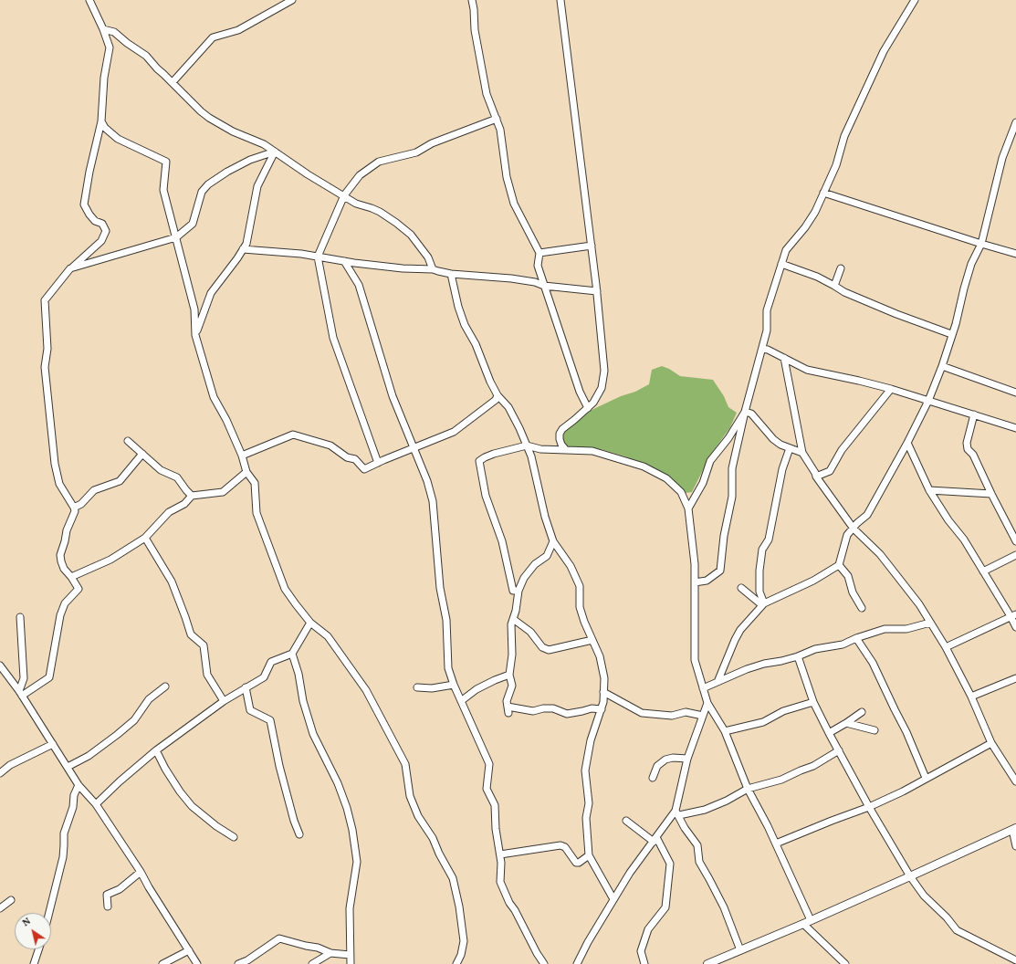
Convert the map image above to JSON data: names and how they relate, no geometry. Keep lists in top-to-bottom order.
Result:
{
  "north": "top left"
}
